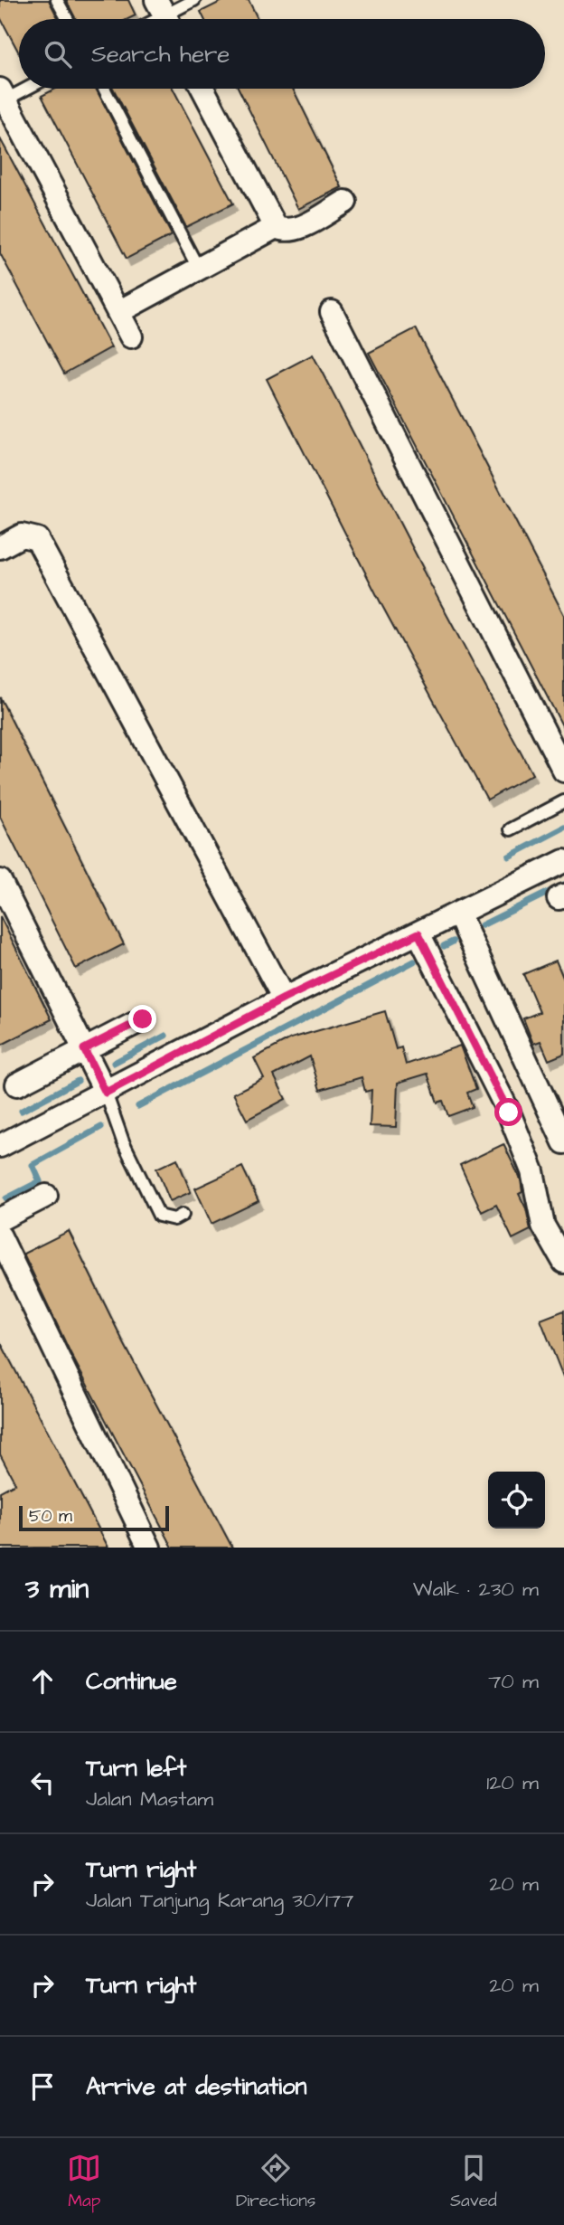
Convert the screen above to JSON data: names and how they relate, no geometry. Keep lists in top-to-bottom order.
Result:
{
  "scale_bar": "50 m",
  "page": {
    "search": "Search here",
    "scale": "50 m",
    "heading": ["3 min", "Walk · 230 m"],
    "list": [
      ["Continue", "70 m"],
      ["Turn left", "Jalan Mastam", "120 m"],
      ["Turn right", "Jalan Tanjung Karang 30/177", "20 m"],
      ["Turn right", "20 m"],
      "Arrive at destination"
    ],
    "nav": ["Map", "Directions", "Saved"]
  }
}
